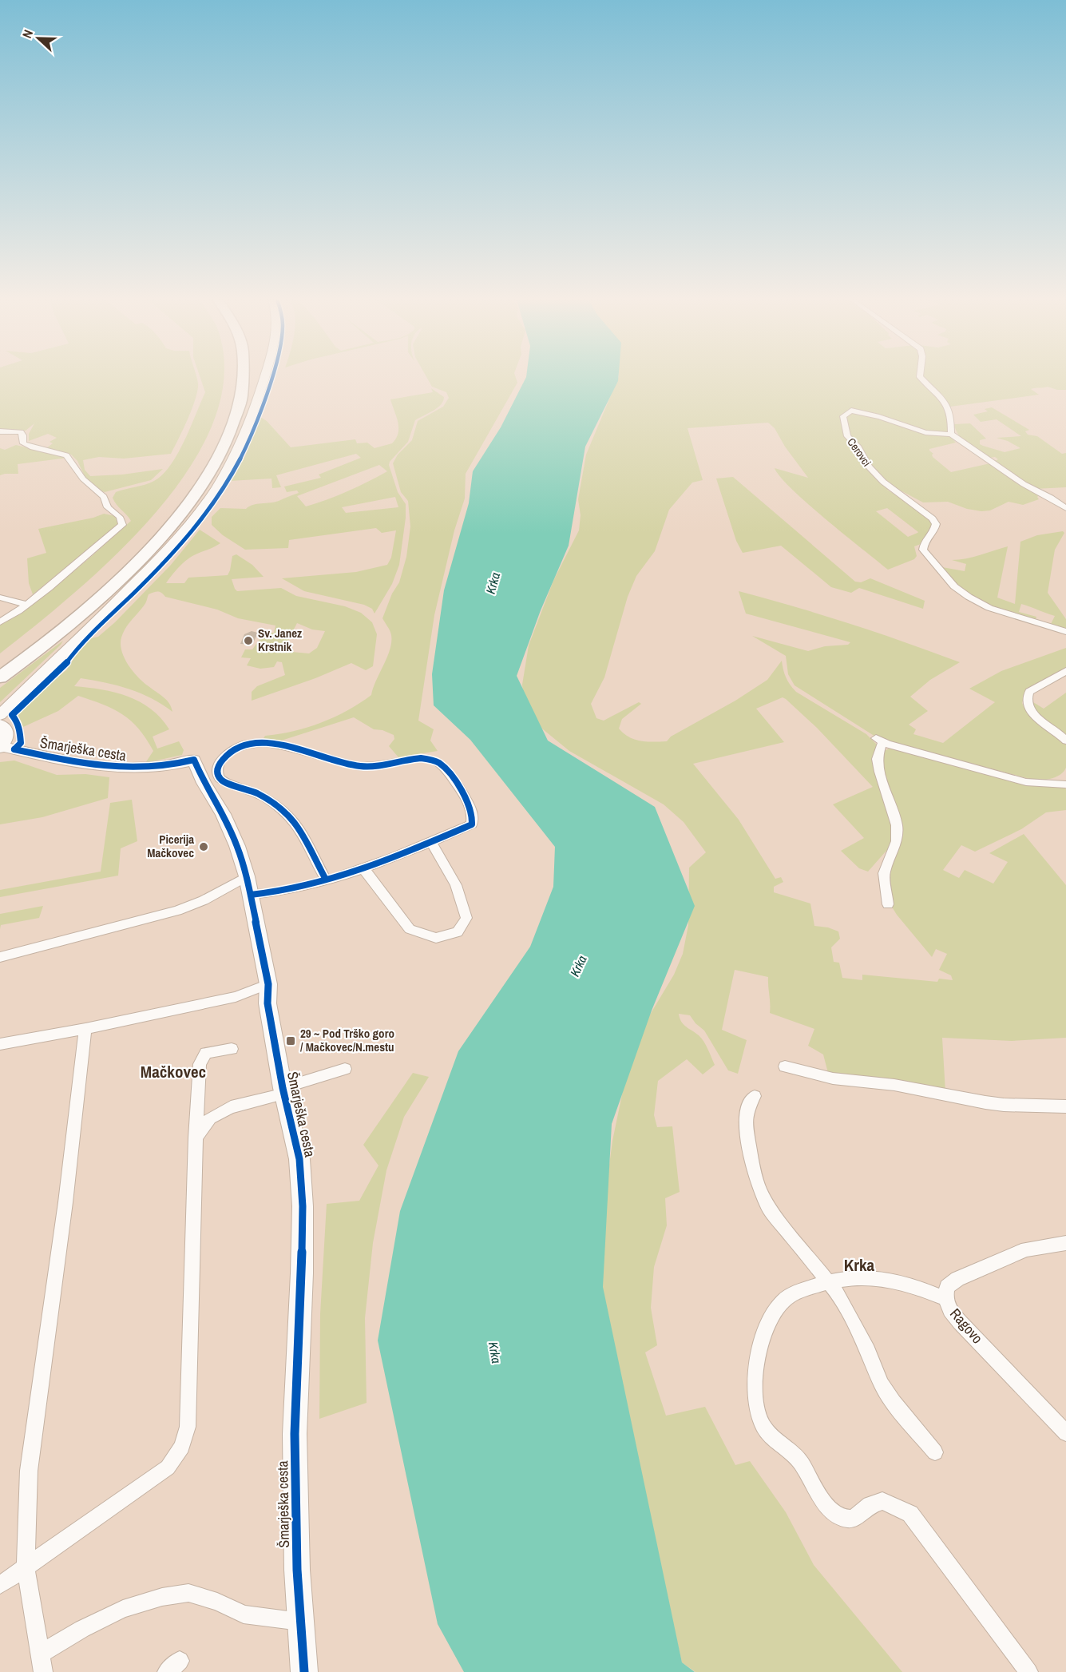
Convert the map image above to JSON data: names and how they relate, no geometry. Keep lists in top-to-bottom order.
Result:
{
  "streets": {
    "main road": ["Šmarješka cesta"],
    "street": ["Cerovci", "Ragovo"]
  },
  "districts": ["Mačkovec", "Krka"],
  "water": ["Krka"],
  "places": {
    "other": ["Sv. Janez Krstnik", "Picerija Mačkovec"],
    "transit": ["29 ~ Pod Trško goro / Mačkovec/N.mestu"]
  },
  "north": "left"
}
